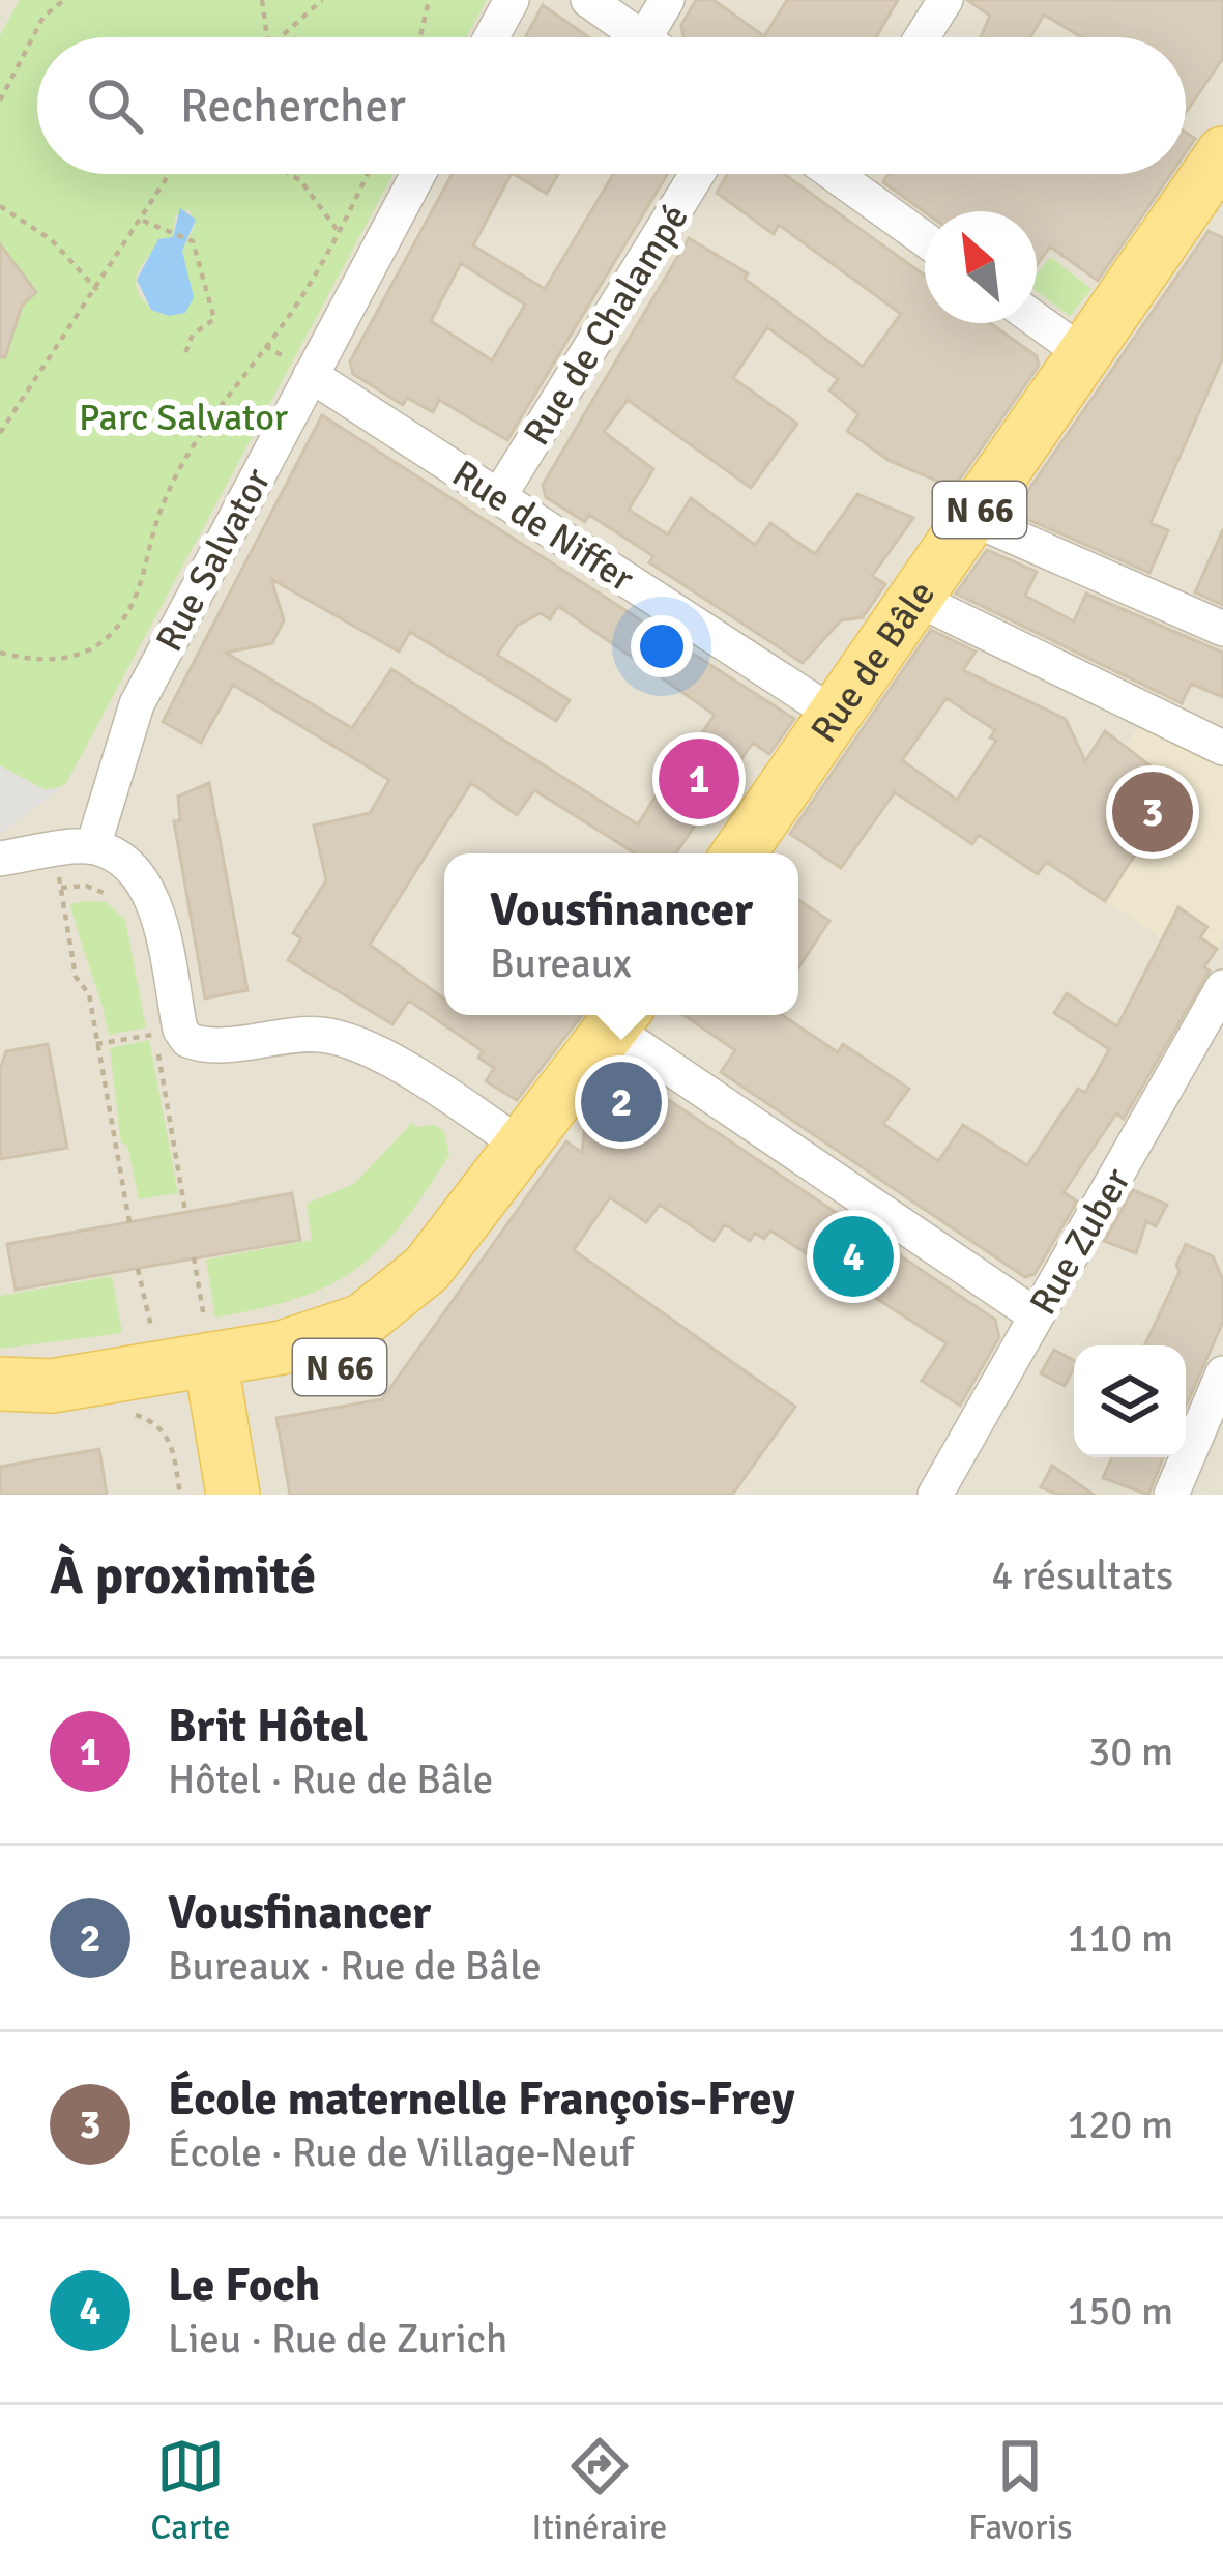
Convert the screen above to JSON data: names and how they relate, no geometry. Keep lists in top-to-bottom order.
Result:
{
  "streets": {
    "main road": ["N 66", "Rue de Bâle"],
    "street": [
      "Rue de Chalampé",
      "Rue de Niffer",
      "Rue Salvator",
      "Rue Zuber"
    ]
  },
  "crossings": [
    ["Rue de Chalampé", "Rue de Niffer"],
    ["Rue de Niffer", "Rue Salvator"],
    ["Rue de Niffer", "Rue de Bâle"]
  ],
  "parks": ["Parc Salvator"],
  "north": "top left",
  "page": {
    "search": "Rechercher",
    "pins": [
      "1",
      "3",
      "2",
      "4"
    ],
    "popup": ["Vousfinancer", "Bureaux"],
    "heading": ["À proximité", "4 résultats"],
    "list": [
      {
        "mark": "1",
        "name": "Brit Hôtel",
        "note": "Hôtel · Rue de Bâle",
        "value": "30 m"
      },
      {
        "mark": "2",
        "name": "Vousfinancer",
        "note": "Bureaux · Rue de Bâle",
        "value": "110 m"
      },
      {
        "mark": "3",
        "name": "École maternelle François-Frey",
        "note": "École · Rue de Village-Neuf",
        "value": "120 m"
      },
      {
        "mark": "4",
        "name": "Le Foch",
        "note": "Lieu · Rue de Zurich",
        "value": "150 m"
      }
    ],
    "nav": ["Carte", "Itinéraire", "Favoris"]
  }
}
